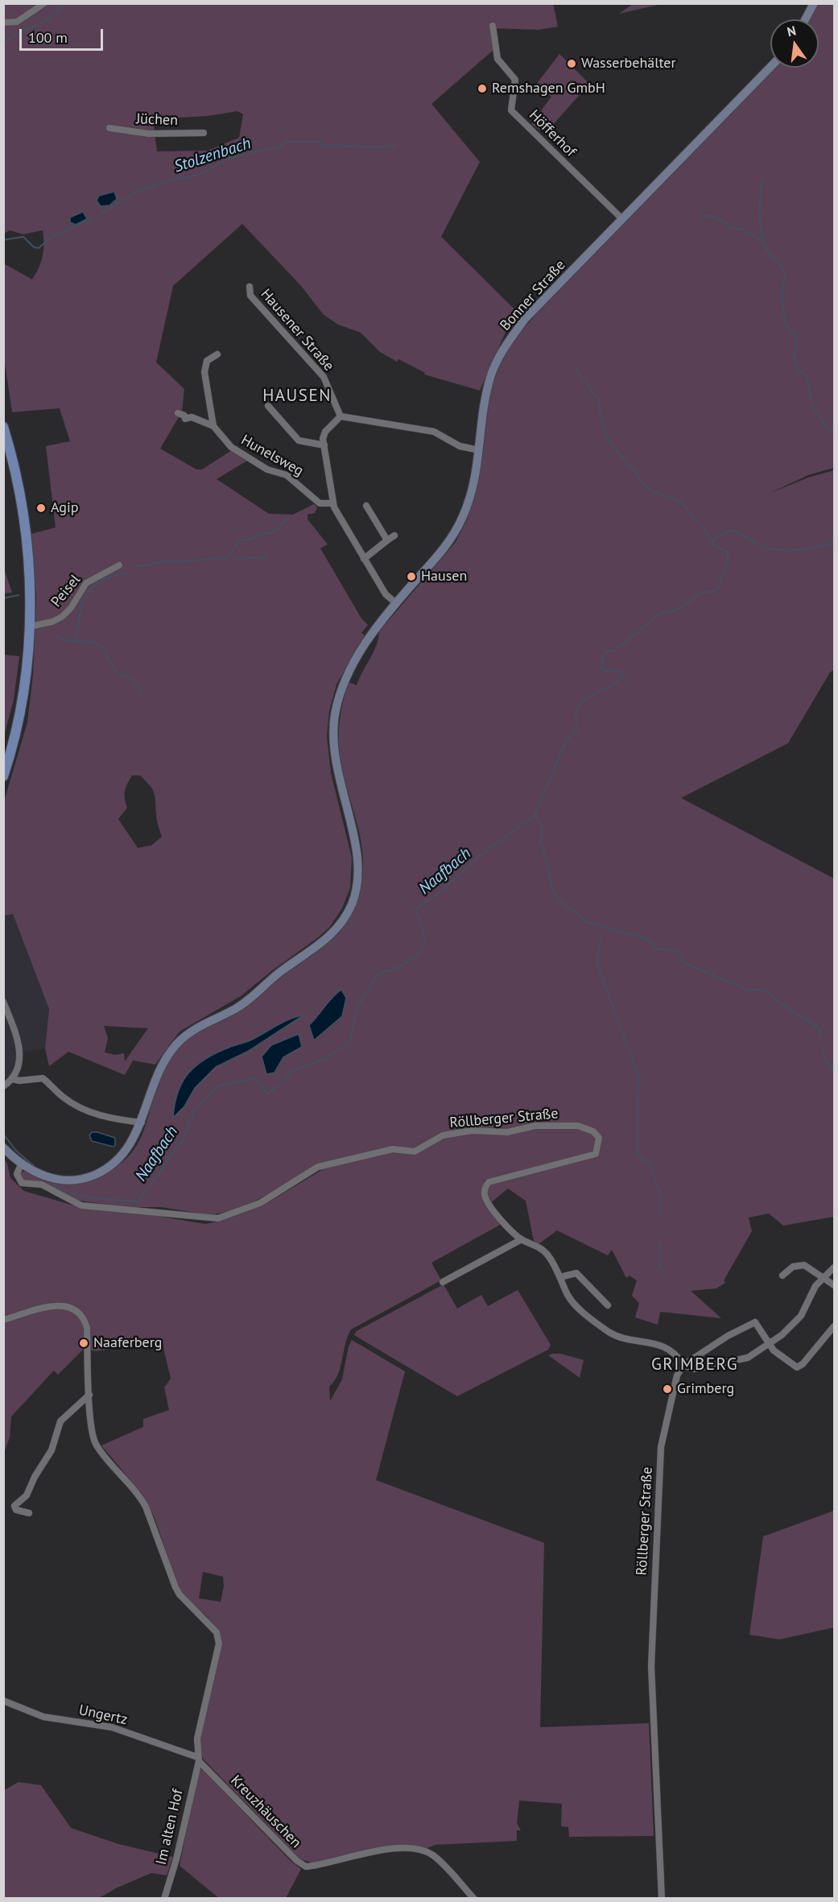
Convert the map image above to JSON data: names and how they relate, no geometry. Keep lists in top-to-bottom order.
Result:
{
  "streets": {
    "street": [
      "Jüchen",
      "Höfferhof",
      "Bonner Straße",
      "Hausener Straße",
      "Hunelsweg",
      "Peisel",
      "Röllberger Straße",
      "Ungertz",
      "Kreuzhäuschen",
      "Im alten Hof"
    ]
  },
  "crossings": [
    ["Höfferhof", "Bonner Straße"],
    ["Bonner Straße", "Röllberger Straße"],
    ["Ungertz", "Kreuzhäuschen"],
    ["Ungertz", "Im alten Hof"],
    ["Kreuzhäuschen", "Im alten Hof"]
  ],
  "districts": ["HAUSEN", "GRIMBERG"],
  "water": ["Stolzenbach", "Naafbach"],
  "places": [
    "Wasserbehälter",
    "Remshagen GmbH",
    "Agip",
    "Hausen",
    "Naaferberg",
    "Grimberg"
  ],
  "scale_bar": "100 m",
  "north": "top"
}
